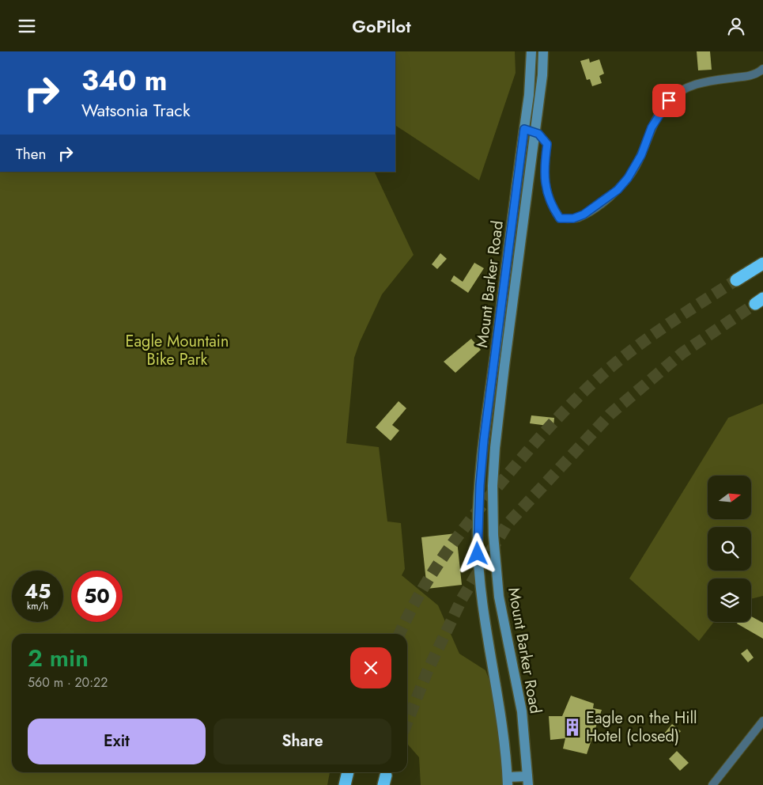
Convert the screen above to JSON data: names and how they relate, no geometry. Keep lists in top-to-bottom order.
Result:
{
  "streets": {
    "main road": ["Mount Barker Road"]
  },
  "parks": ["Eagle Mountain Bike Park"],
  "places": {
    "building": ["Eagle on the Hill Hotel (closed)"]
  },
  "north": "right",
  "page": {
    "header": "GoPilot",
    "turn": ["340 m", "Watsonia Track"],
    "then": "Then",
    "speed": "45 km/h",
    "limit": "50",
    "heading": ["2 min", "560 m · 20:22"],
    "buttons": ["Exit", "Share"]
  }
}
